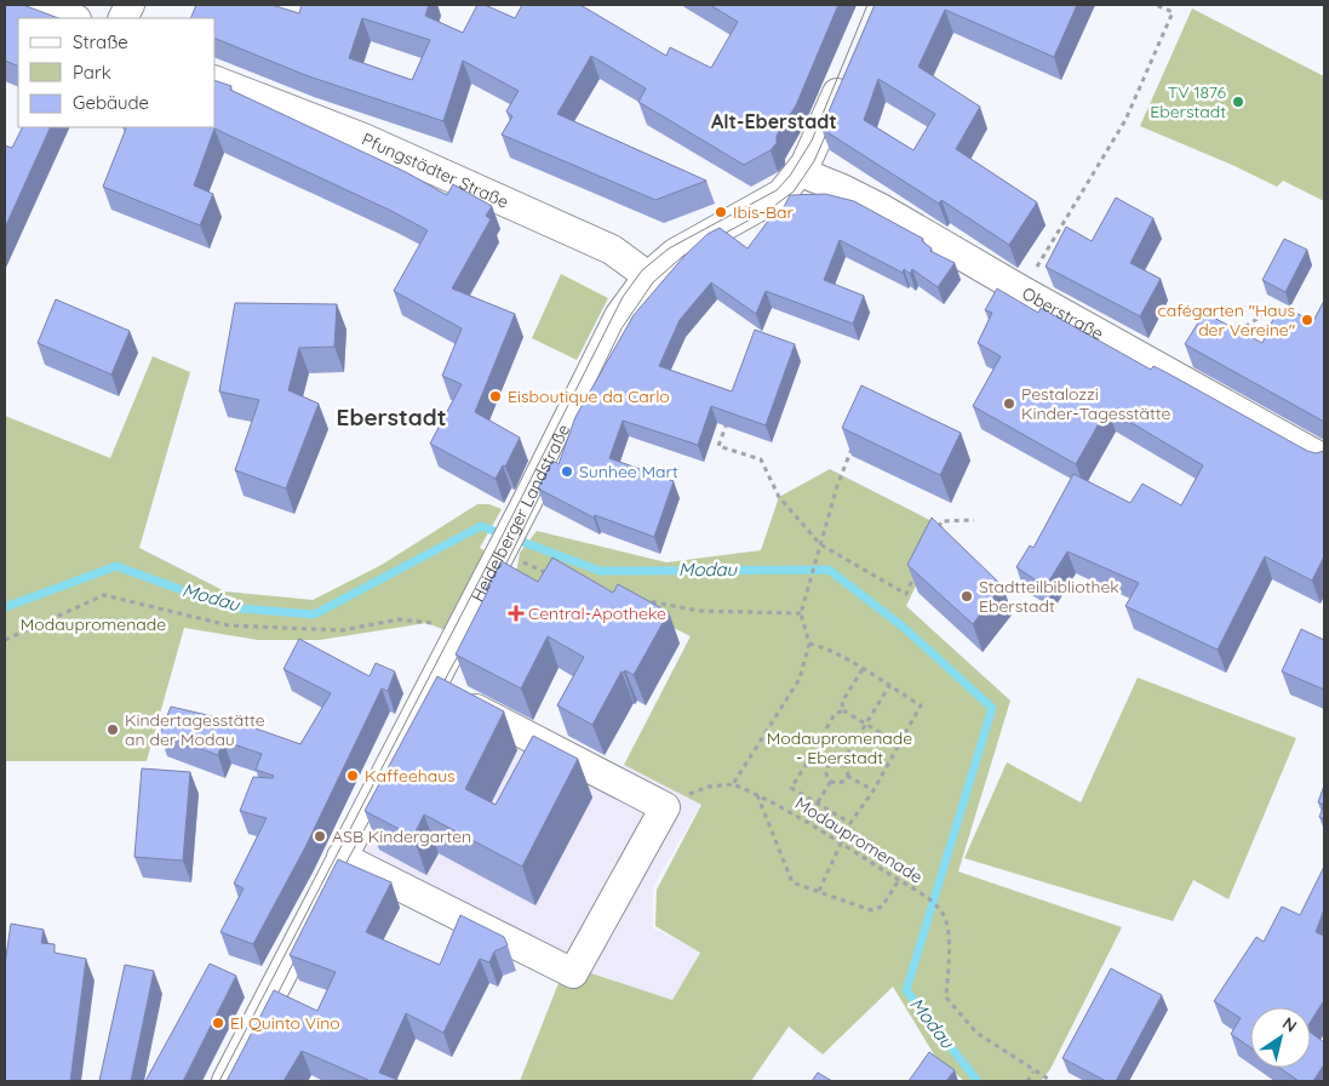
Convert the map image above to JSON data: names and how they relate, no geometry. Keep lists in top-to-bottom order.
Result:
{
  "streets": {
    "street": ["Pfungstädter Straße", "Oberstraße", "Heidelberger Landstraße"],
    "path": ["Modaupromenade"]
  },
  "crossings": [
    ["Pfungstädter Straße", "Heidelberger Landstraße"],
    ["Oberstraße", "Heidelberger Landstraße"]
  ],
  "districts": ["Alt-Eberstadt", "Eberstadt"],
  "water": ["Modau"],
  "parks": ["Modaupromenade", "Modaupromenade - Eberstadt"],
  "places": {
    "other": [
      "TV 1876 Eberstadt",
      "Ibis-Bar",
      "cafégarten \"Haus der Vereine\"",
      "Eisboutique da Carlo",
      "Pestalozzi Kinder-Tagesstätte",
      "Sunhee Mart",
      "Stadtteilbibliothek Eberstadt",
      "Kindertagesstätte an der Modau",
      "Kaffeehaus",
      "ASB Kindergarten",
      "El Quinto Vino"
    ],
    "health": ["Central-Apotheke"]
  },
  "legend": ["Straße", "Park", "Gebäude"],
  "north": "top right"
}
